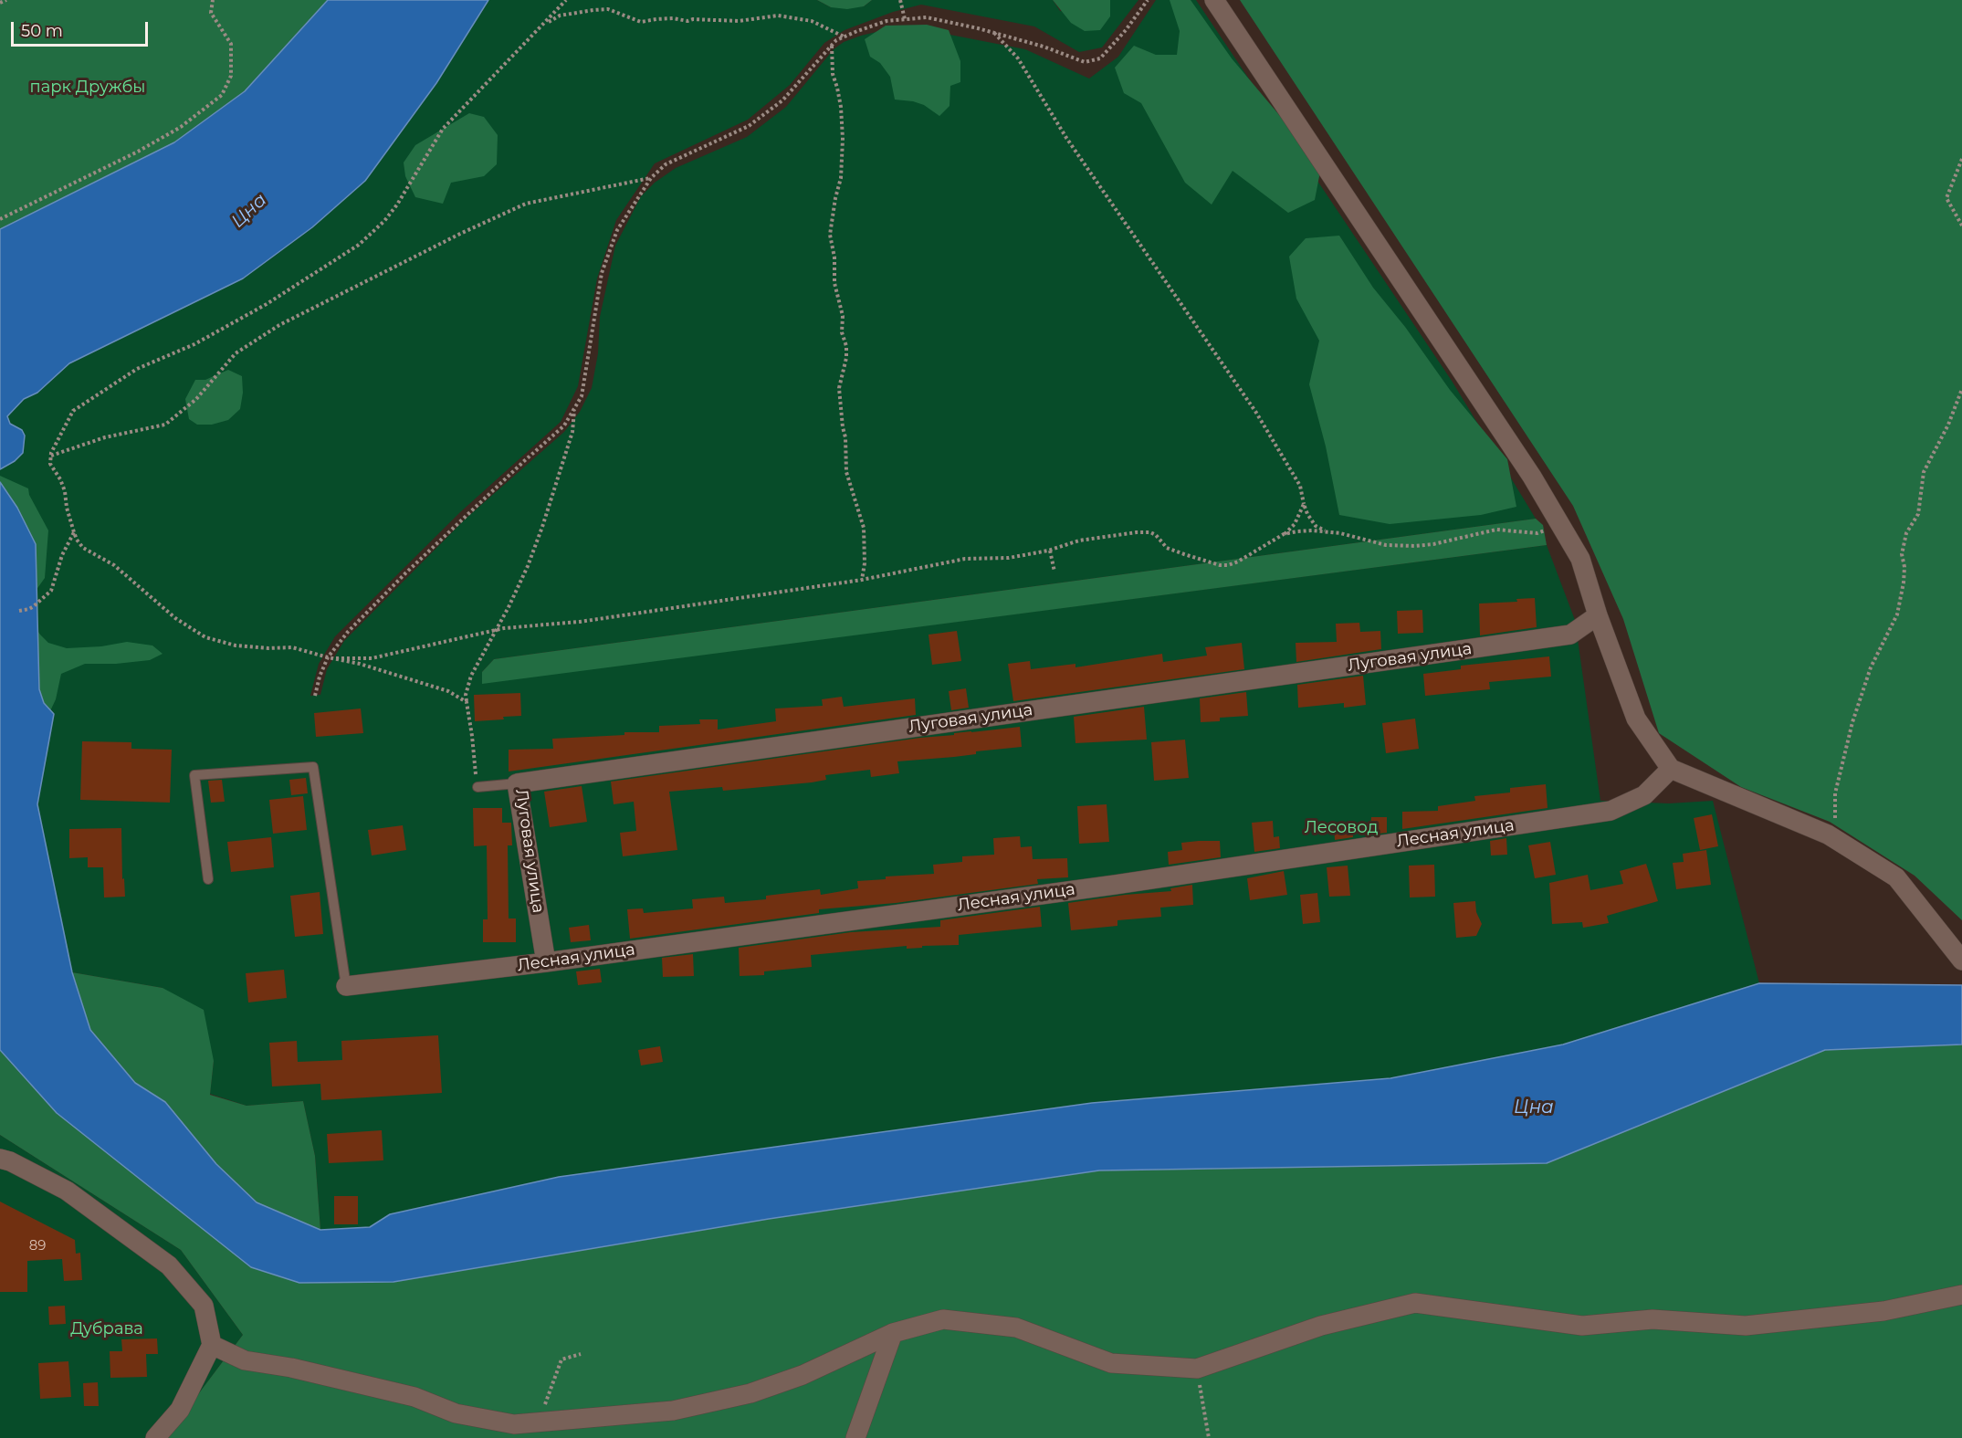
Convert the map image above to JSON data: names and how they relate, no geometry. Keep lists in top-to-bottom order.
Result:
{
  "streets": {
    "street": ["Луговая улица", "Лесная улица"]
  },
  "crossings": [
    ["Луговая улица", "Лесная улица"]
  ],
  "water": ["Цна"],
  "parks": ["парк Дружбы", "Лесовод", "Дубрава"],
  "house_numbers": ["89"],
  "scale_bar": "50 m"
}
